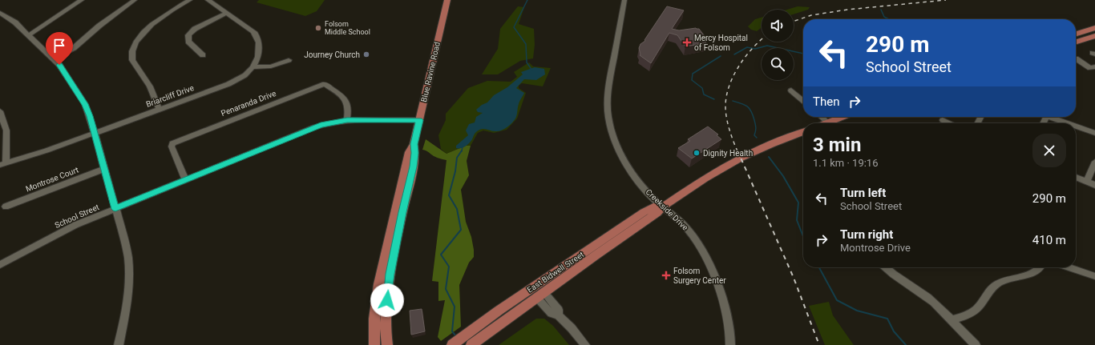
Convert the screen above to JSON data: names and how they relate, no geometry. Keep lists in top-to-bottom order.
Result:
{
  "streets": {
    "main road": ["Blue Ravine Road", "East Bidwell Street"],
    "street": [
      "Briarcliff Drive",
      "Penaranda Drive",
      "Montrose Court",
      "Creekside Drive",
      "School Street"
    ]
  },
  "crossings": [
    ["Blue Ravine Road", "School Street"],
    ["Penaranda Drive", "School Street"],
    ["Creekside Drive", "East Bidwell Street"]
  ],
  "places": {
    "other": ["Folsom Middle School", "Journey Church", "Dignity Health"],
    "health": ["Mercy Hospital of Folsom", "Folsom Surgery Center"]
  },
  "page": {
    "turn": ["290 m", "School Street"],
    "then": "Then",
    "heading": ["3 min", "1.1 km · 19:16"],
    "list": [
      {
        "name": "Turn left",
        "note": "School Street",
        "value": "290 m"
      },
      {
        "name": "Turn right",
        "note": "Montrose Drive",
        "value": "410 m"
      }
    ]
  }
}
